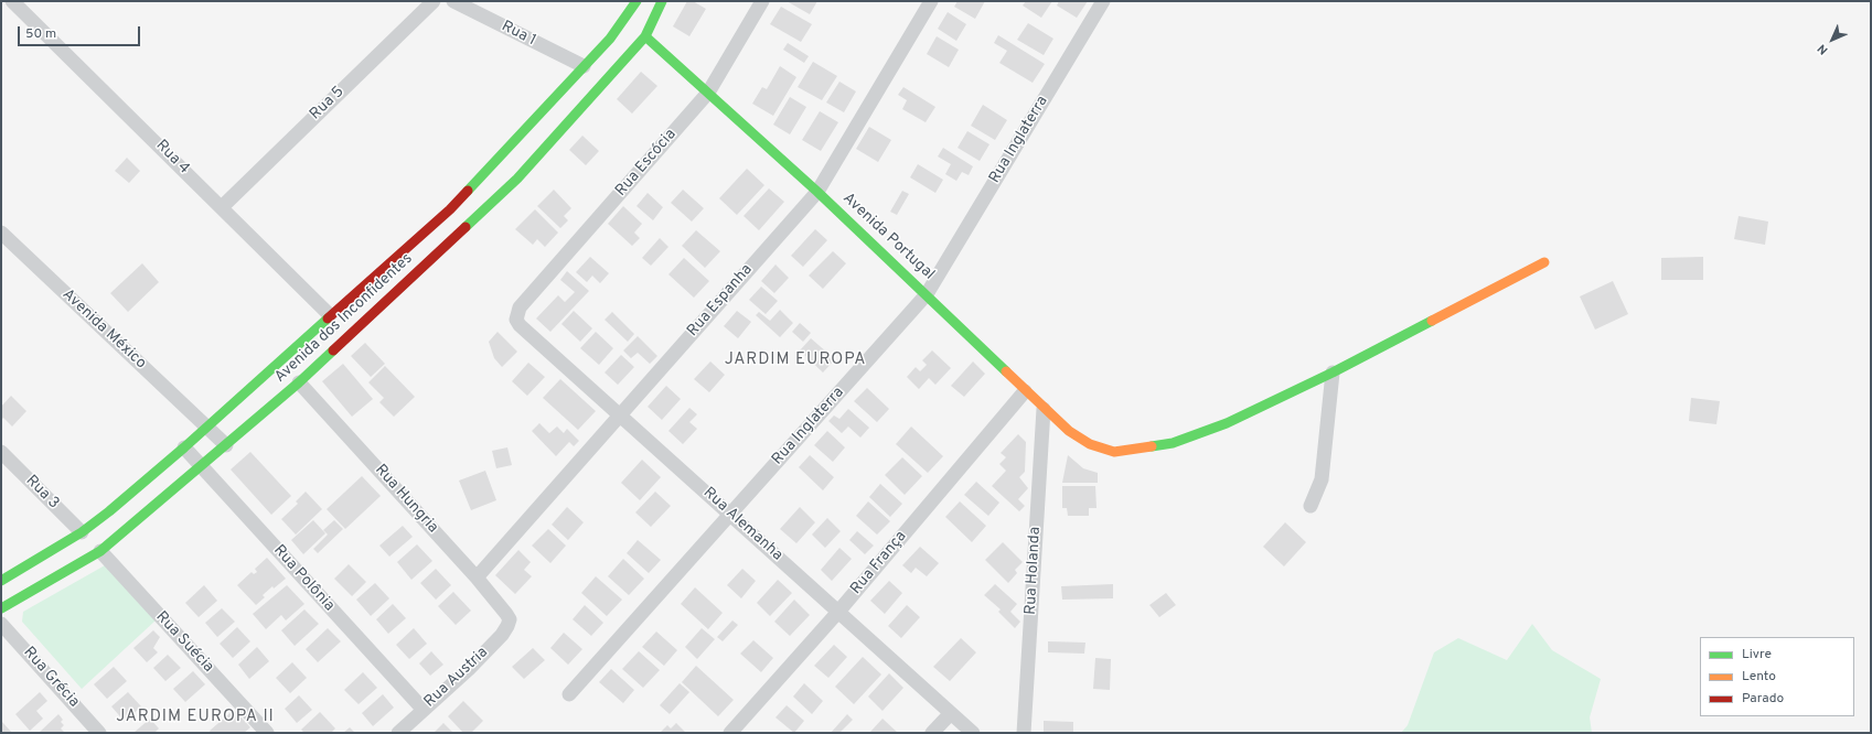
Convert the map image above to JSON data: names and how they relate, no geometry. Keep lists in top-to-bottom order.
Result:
{
  "streets": {
    "street": [
      "Rua 1",
      "Rua 5",
      "Rua Inglaterra",
      "Rua 4",
      "Rua Escócia",
      "Avenida Portugal",
      "Rua Espanha",
      "Avenida dos Inconfidentes",
      "Avenida México",
      "Rua 3",
      "Rua Hungria",
      "Rua Alemanha",
      "Rua França",
      "Rua Holanda",
      "Rua Polônia",
      "Rua Suécia",
      "Rua Grécia",
      "Rua Austria"
    ]
  },
  "crossings": [
    ["Rua 1", "Avenida dos Inconfidentes"],
    ["Rua 5", "Rua 4"],
    ["Rua Inglaterra", "Avenida Portugal"],
    ["Rua Inglaterra", "Rua Alemanha"],
    ["Rua 4", "Avenida dos Inconfidentes"],
    ["Rua Escócia", "Avenida Portugal"],
    ["Rua Escócia", "Rua Alemanha"],
    ["Avenida Portugal", "Rua Espanha"],
    ["Avenida Portugal", "Avenida dos Inconfidentes"],
    ["Avenida Portugal", "Rua França"],
    ["Avenida Portugal", "Rua Holanda"],
    ["Rua Espanha", "Rua Hungria"],
    ["Rua Espanha", "Rua Alemanha"],
    ["Avenida dos Inconfidentes", "Avenida México"],
    ["Avenida dos Inconfidentes", "Rua 3"],
    ["Avenida dos Inconfidentes", "Rua Hungria"],
    ["Avenida dos Inconfidentes", "Rua Polônia"],
    ["Avenida dos Inconfidentes", "Rua Suécia"],
    ["Rua Hungria", "Rua Austria"],
    ["Rua Alemanha", "Rua França"],
    ["Rua Polônia", "Rua Austria"]
  ],
  "districts": ["JARDIM EUROPA", "JARDIM EUROPA II"],
  "legend": ["Livre", "Lento", "Parado"],
  "scale_bar": "50 m",
  "north": "bottom left"
}
